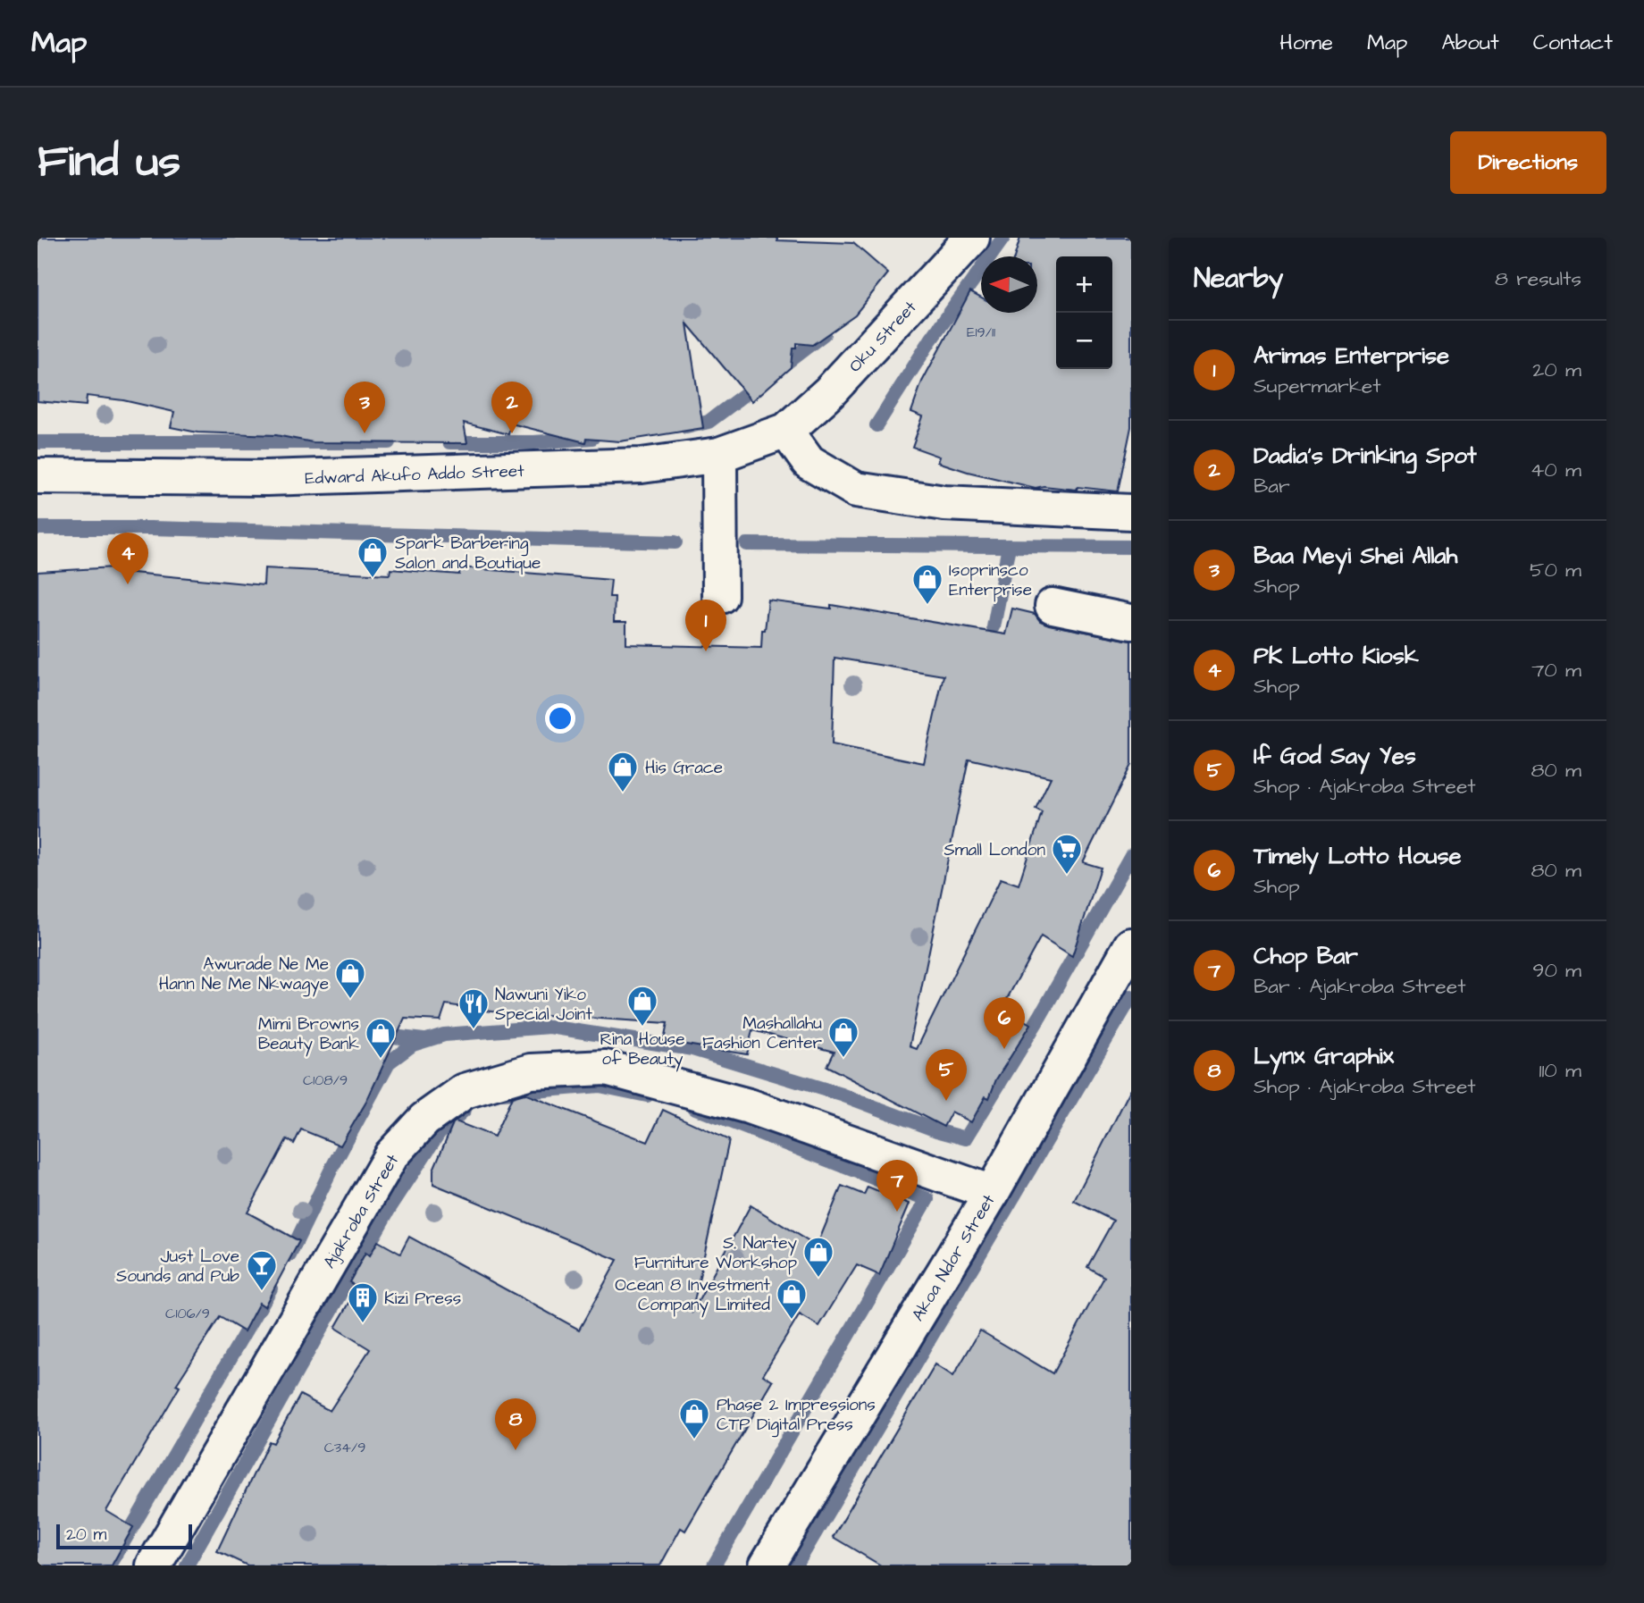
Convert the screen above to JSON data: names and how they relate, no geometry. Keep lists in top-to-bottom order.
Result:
{
  "streets": {
    "street": [
      "Oku Street",
      "Edward Akufo Addo Street",
      "Ajakroba Street",
      "Akoa Ndor Street"
    ]
  },
  "crossings": [
    ["Oku Street", "Edward Akufo Addo Street"],
    ["Ajakroba Street", "Akoa Ndor Street"]
  ],
  "places": {
    "shop": [
      "Spark Barbering Salon and Boutique",
      "Isoprinsco Enterprise",
      "His Grace",
      "Awurade Ne Me Hann Ne Me Nkwagye",
      "Rina House of Beauty",
      "Mashallahu Fashion Center",
      "Mimi Browns Beauty Bank",
      "S. Nartey Furniture Workshop",
      "Ocean 8 Investment Company Limited",
      "Phase 2 Impressions CTP Digital Press"
    ],
    "supermarket": ["Small London"],
    "restaurant": ["Nawuni Yiko Special Joint"],
    "bar": ["Just Love Sounds and Pub"],
    "building": ["Kizi Press"]
  },
  "house_numbers": [
    "E19/11",
    "C108/9",
    "C106/9",
    "C34/9"
  ],
  "scale_bar": "20 m",
  "north": "left",
  "page": {
    "header": "Map",
    "nav": [
      "Home",
      "Map",
      "About",
      "Contact"
    ],
    "buttons": "Directions",
    "title": "Find us",
    "heading": ["Nearby", "8 results"],
    "map_buttons": ["+", "−"],
    "list": [
      {
        "mark": "1",
        "name": "Arimas Enterprise",
        "note": "Supermarket",
        "value": "20 m"
      },
      {
        "mark": "2",
        "name": "Dadia's Drinking Spot",
        "note": "Bar",
        "value": "40 m"
      },
      {
        "mark": "3",
        "name": "Baa Meyi Shei Allah",
        "note": "Shop",
        "value": "50 m"
      },
      {
        "mark": "4",
        "name": "PK Lotto Kiosk",
        "note": "Shop",
        "value": "70 m"
      },
      {
        "mark": "5",
        "name": "If God Say Yes",
        "note": "Shop · Ajakroba Street",
        "value": "80 m"
      },
      {
        "mark": "6",
        "name": "Timely Lotto House",
        "note": "Shop",
        "value": "80 m"
      },
      {
        "mark": "7",
        "name": "Chop Bar",
        "note": "Bar · Ajakroba Street",
        "value": "90 m"
      },
      {
        "mark": "8",
        "name": "Lynx Graphix",
        "note": "Shop · Ajakroba Street",
        "value": "110 m"
      }
    ],
    "pins": [
      "2",
      "3",
      "4",
      "1",
      "6",
      "5",
      "7",
      "8"
    ],
    "scale": "20 m"
  }
}
